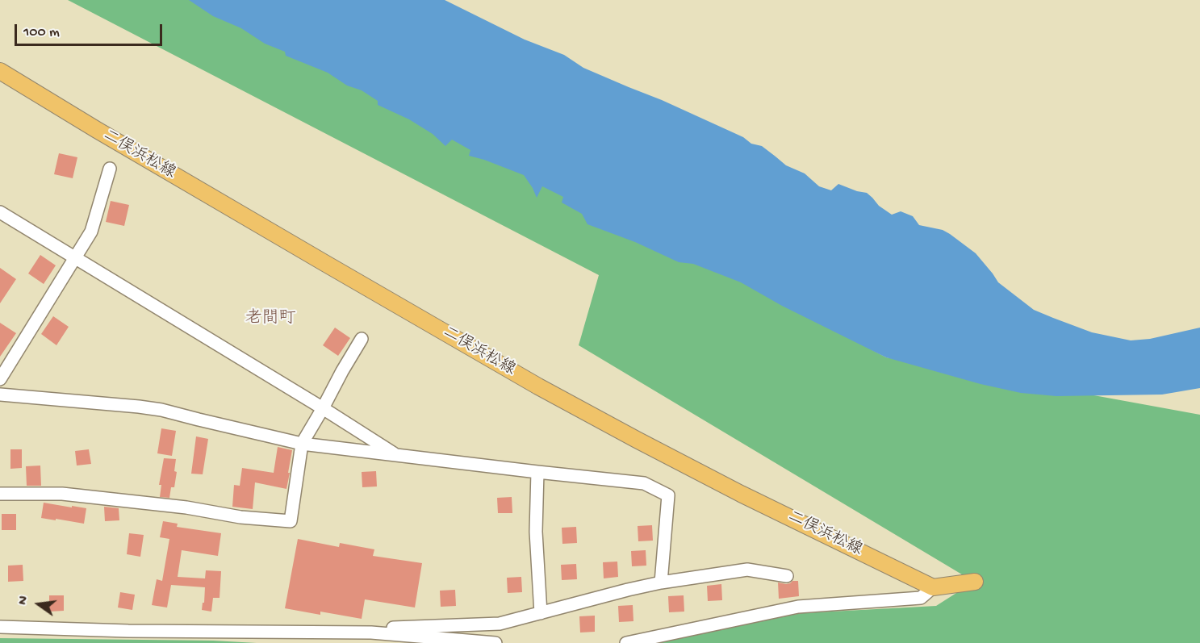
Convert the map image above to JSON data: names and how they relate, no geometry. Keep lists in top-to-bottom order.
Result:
{
  "streets": {
    "main road": ["二俣浜松線"]
  },
  "districts": ["老間町"],
  "scale_bar": "100 m",
  "north": "left"
}
